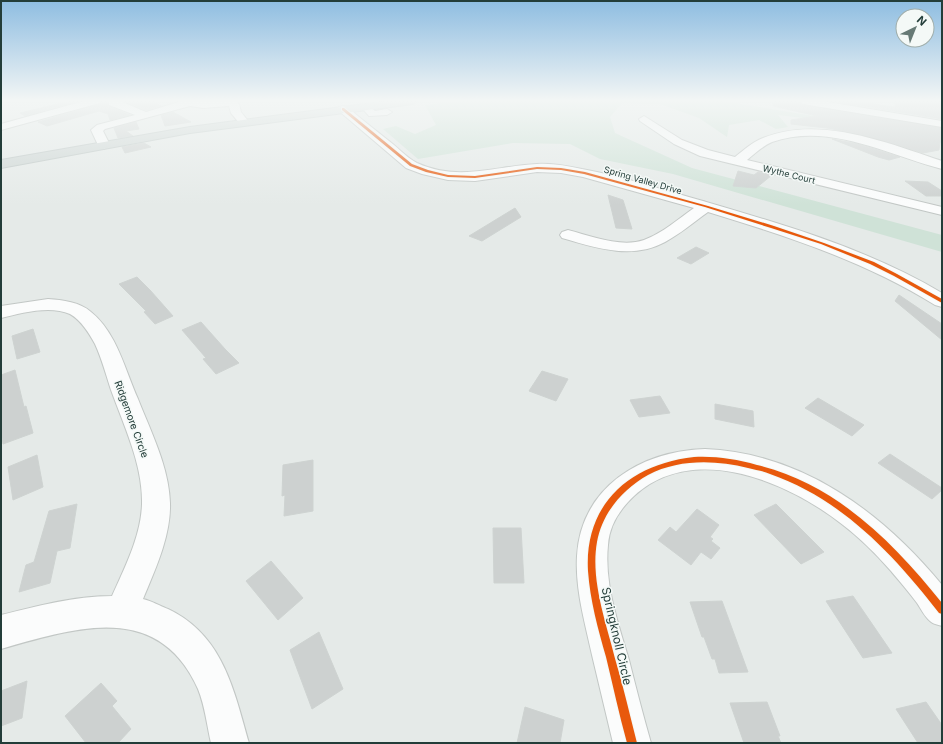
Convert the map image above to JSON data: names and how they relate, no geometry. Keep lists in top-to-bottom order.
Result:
{
  "streets": {
    "street": [
      "Wythe Court",
      "Spring Valley Drive",
      "Ridgemore Circle",
      "Springknoll Circle"
    ]
  },
  "north": "top right"
}
